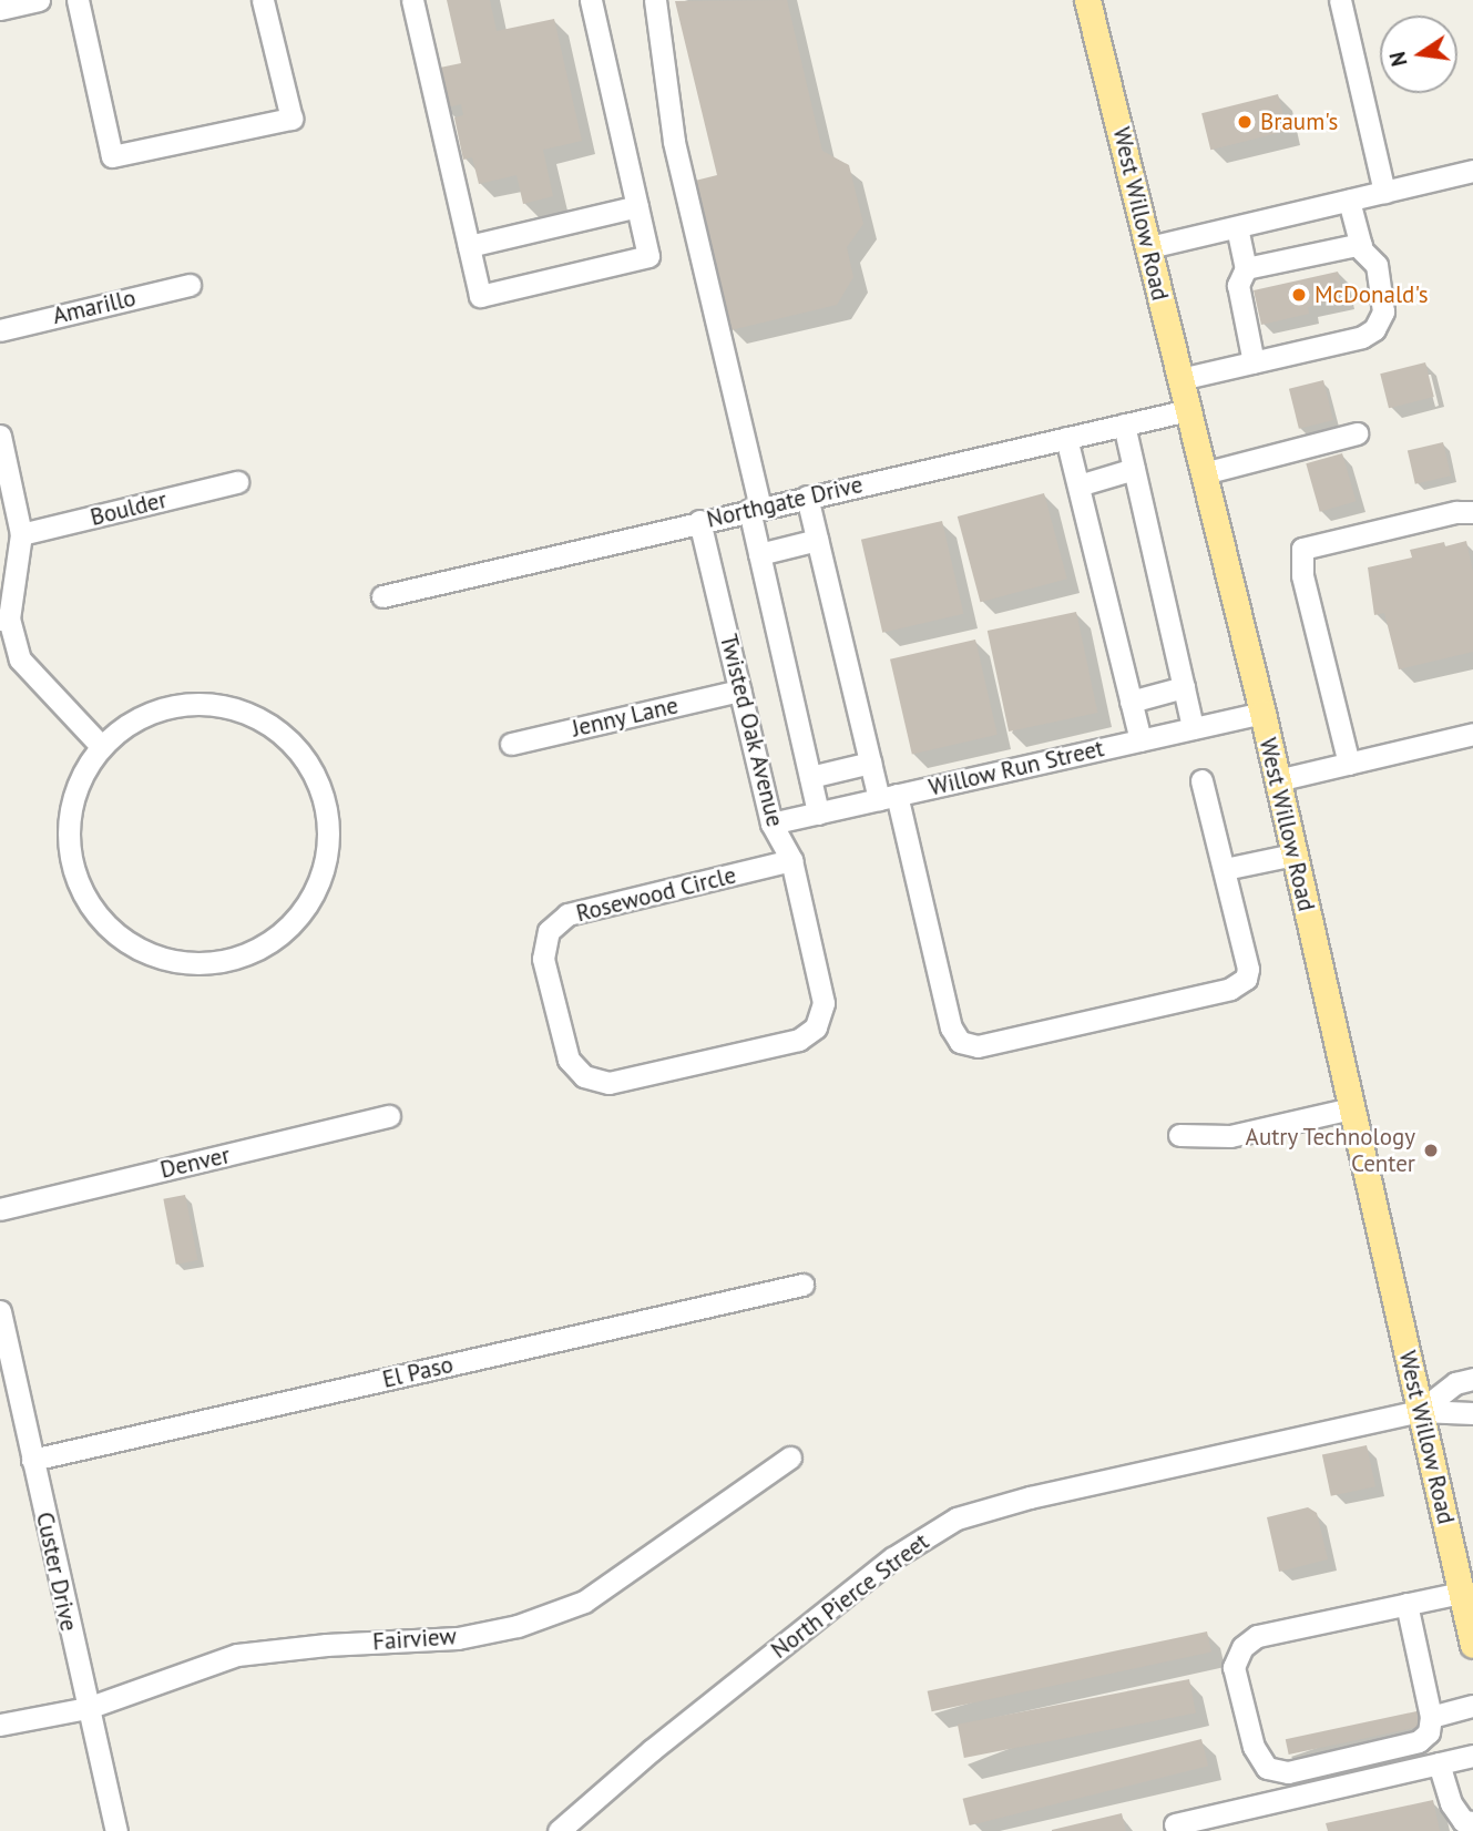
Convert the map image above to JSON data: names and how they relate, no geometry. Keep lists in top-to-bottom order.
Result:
{
  "streets": {
    "main road": ["West Willow Road"],
    "street": [
      "Amarillo",
      "Northgate Drive",
      "Boulder",
      "Jenny Lane",
      "Twisted Oak Avenue",
      "Willow Run Street",
      "Rosewood Circle",
      "Denver",
      "El Paso",
      "Custer Drive",
      "North Pierce Street",
      "Fairview"
    ]
  },
  "crossings": [
    ["West Willow Road", "Northgate Drive"],
    ["West Willow Road", "Willow Run Street"],
    ["West Willow Road", "North Pierce Street"],
    ["Northgate Drive", "Twisted Oak Avenue"],
    ["Jenny Lane", "Twisted Oak Avenue"],
    ["Twisted Oak Avenue", "Willow Run Street"],
    ["Twisted Oak Avenue", "Rosewood Circle"],
    ["El Paso", "Custer Drive"],
    ["Custer Drive", "Fairview"]
  ],
  "places": ["Braum's", "McDonald's", "Autry Technology Center"],
  "north": "left"
}
